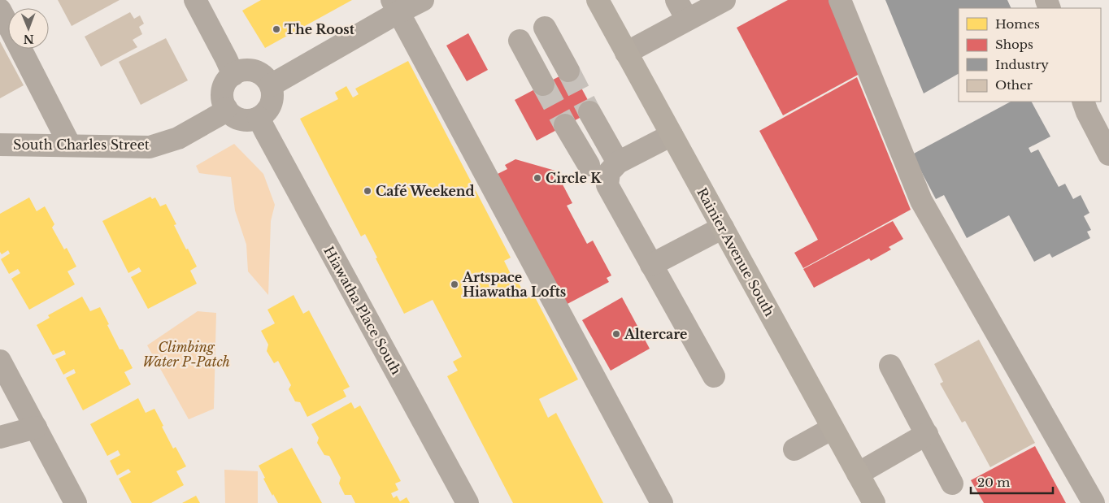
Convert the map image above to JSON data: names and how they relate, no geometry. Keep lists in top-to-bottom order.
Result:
{
  "streets": {
    "main road": ["Rainier Avenue South"],
    "street": ["South Charles Street", "Hiawatha Place South"]
  },
  "crossings": [
    ["South Charles Street", "Hiawatha Place South"]
  ],
  "parks": ["Climbing Water P-Patch"],
  "places": [
    "The Roost",
    "Circle K",
    "Café Weekend",
    "Artspace Hiawatha Lofts",
    "Altercare"
  ],
  "legend": [
    "Homes",
    "Shops",
    "Industry",
    "Other"
  ],
  "scale_bar": "20 m",
  "north": "bottom"
}
